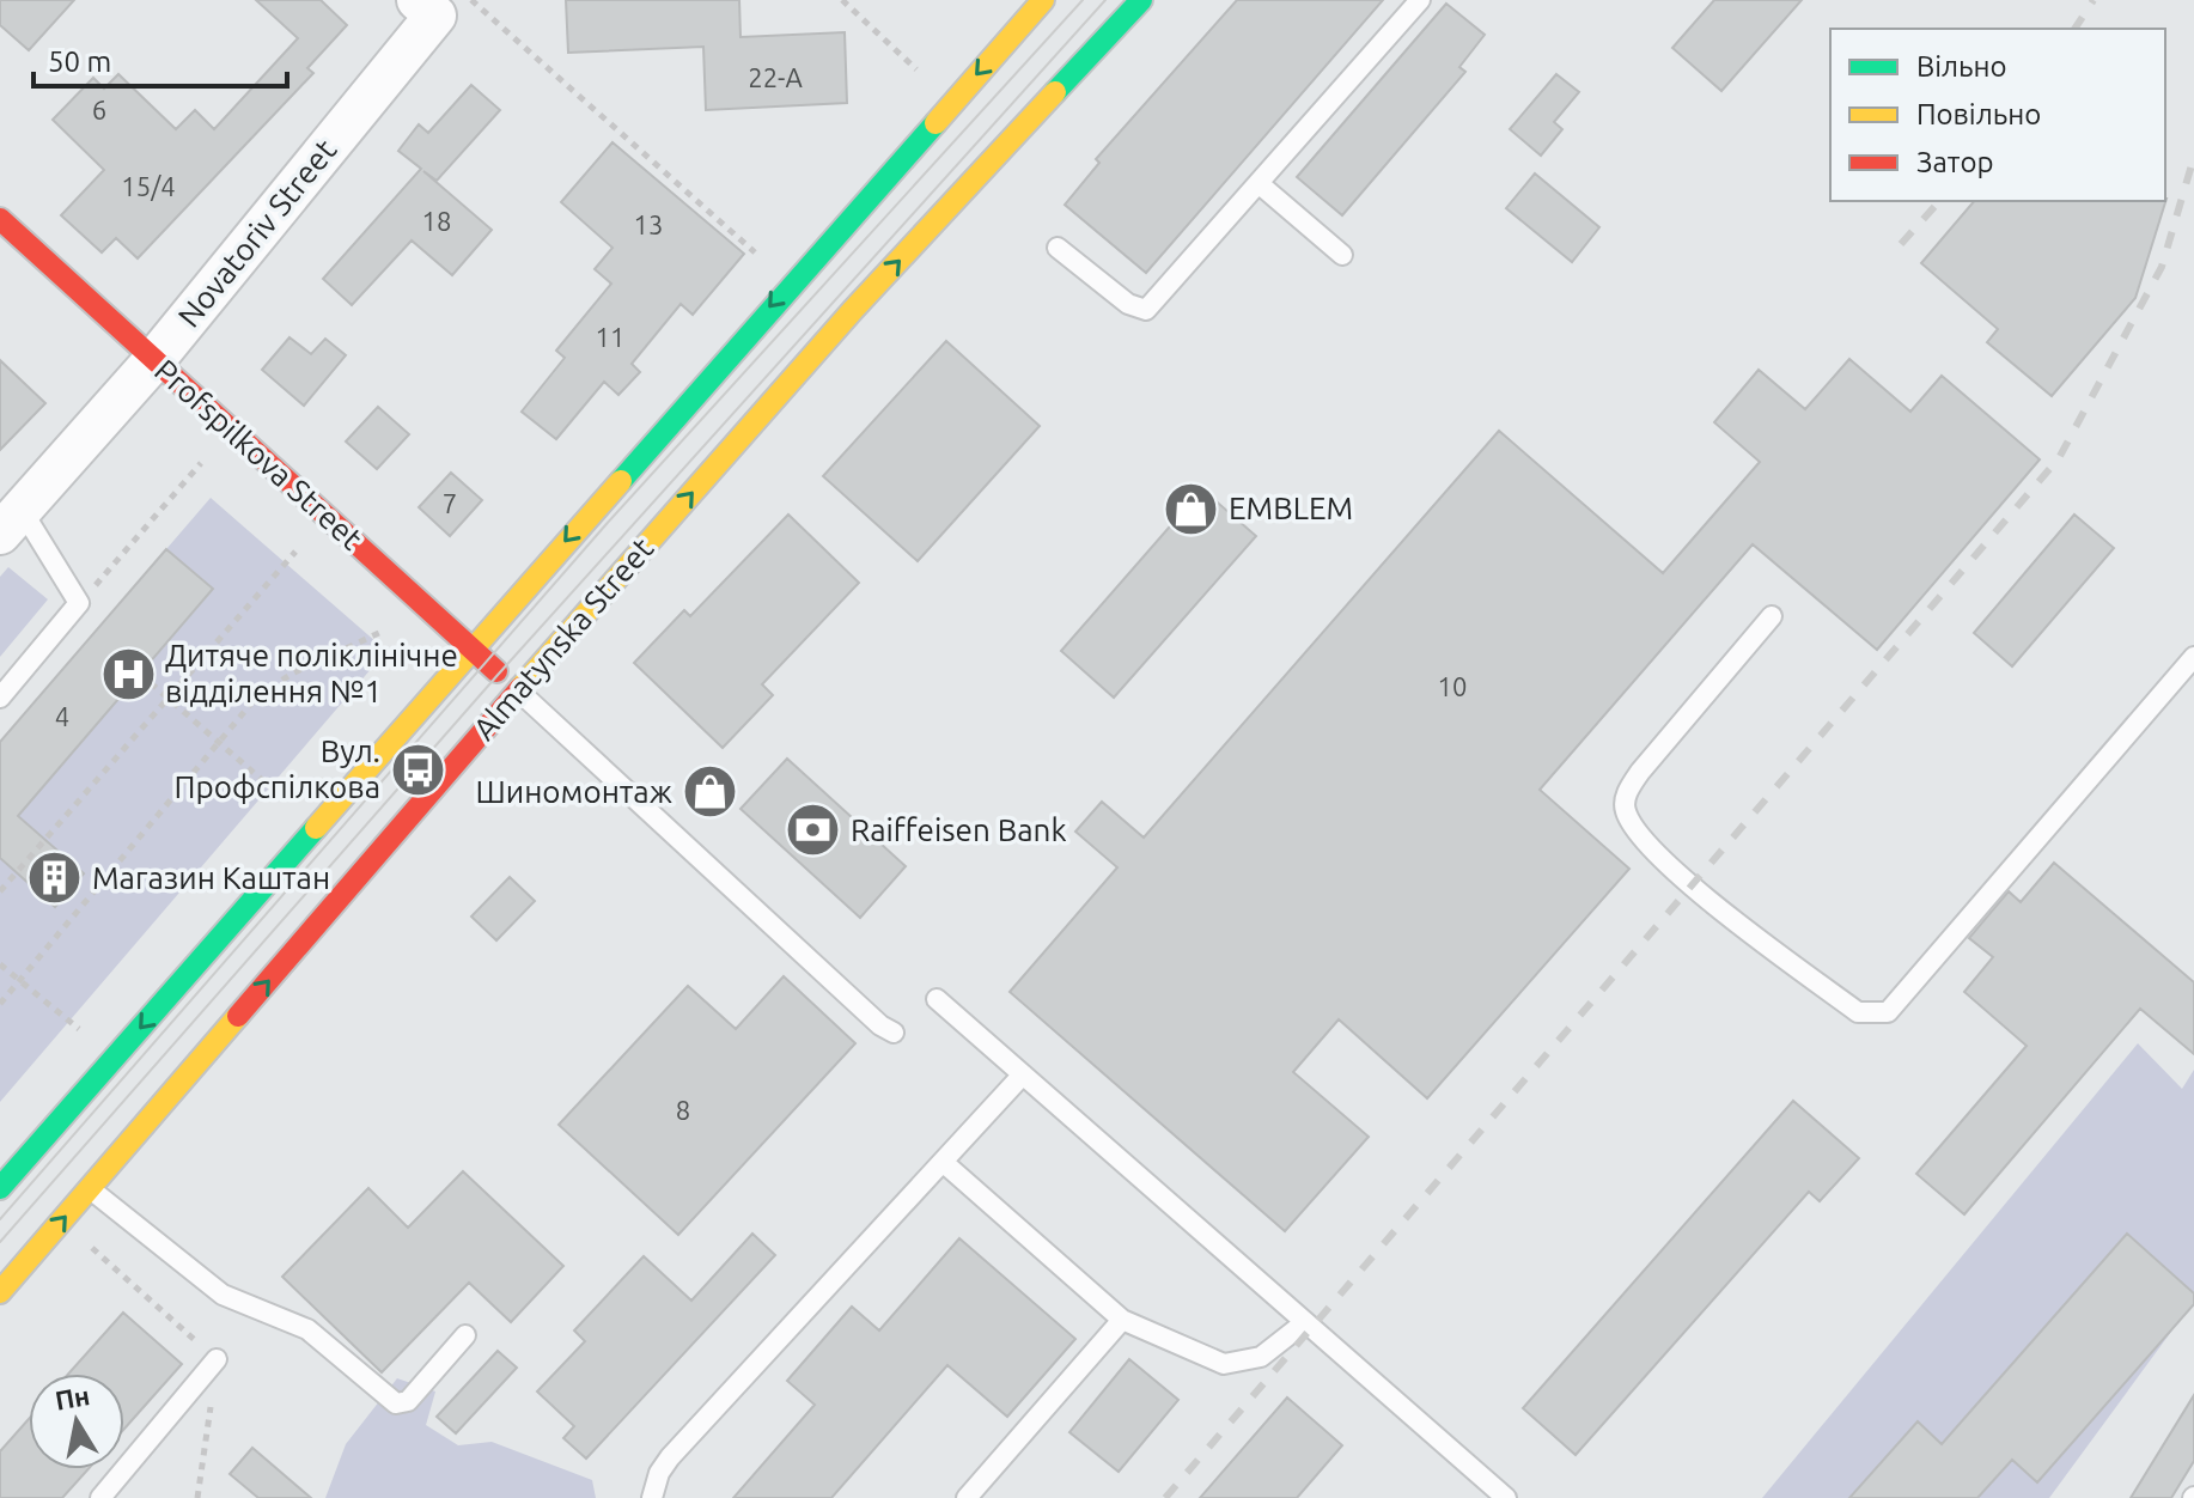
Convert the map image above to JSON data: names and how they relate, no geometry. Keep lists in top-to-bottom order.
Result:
{
  "streets": {
    "street": ["Novatoriv Street", "Profspilkova Street", "Almatynska Street"]
  },
  "crossings": [
    ["Novatoriv Street", "Profspilkova Street"],
    ["Profspilkova Street", "Almatynska Street"]
  ],
  "places": {
    "shop": ["EMBLEM", "Шиномонтаж"],
    "hospital": ["Дитяче поліклінічне відділення №1"],
    "bus stop": ["Вул. Профспілкова"],
    "bank": ["Raiffeisen Bank"],
    "building": ["Магазин Каштан"]
  },
  "house_numbers": [
    "22-А",
    "6",
    "15/4",
    "18",
    "13",
    "11",
    "7",
    "10",
    "4",
    "8"
  ],
  "legend": ["Вільно", "Повільно", "Затор"],
  "scale_bar": "50 m",
  "north": "top"
}
